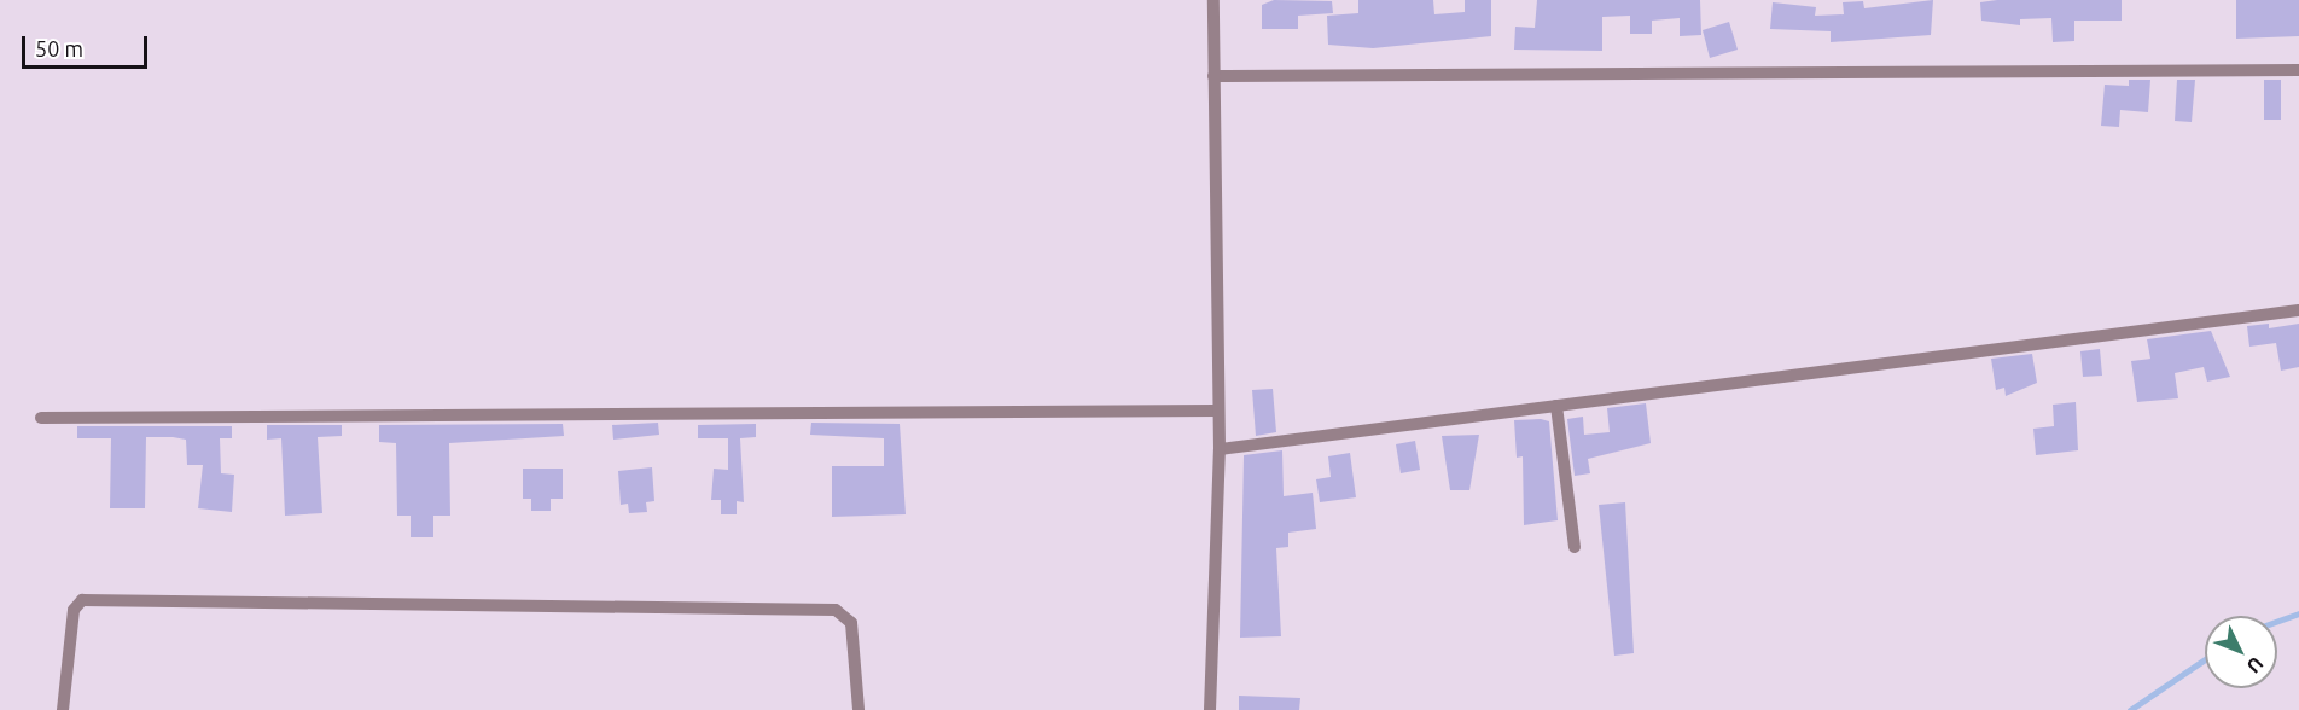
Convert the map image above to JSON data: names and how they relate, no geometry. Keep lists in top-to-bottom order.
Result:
{
  "scale_bar": "50 m",
  "north": "bottom right"
}
